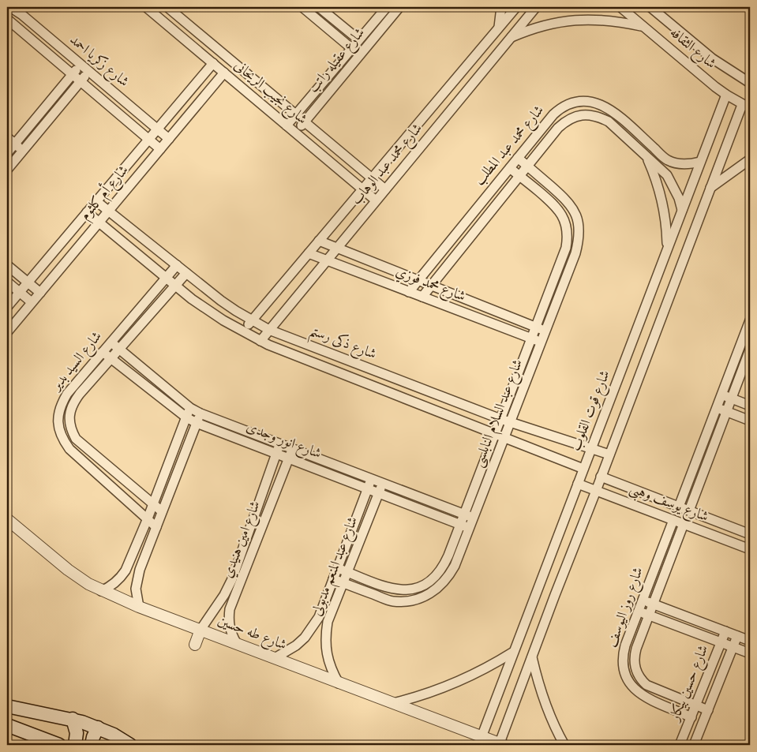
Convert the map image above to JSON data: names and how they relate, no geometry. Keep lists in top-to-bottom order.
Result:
{
  "streets": {
    "street": [
      "شارع الثقافه",
      "شارع عقيله راتب",
      "شارع زكريا احمد",
      "شارع نجيب الريحانى",
      "شارع محمد عبد المطلب",
      "شارع محمد عبد الوهاب",
      "شارع أم كلثوم",
      "شارع محمد فوزي",
      "شارع ذكى رستم",
      "شارع السيد بدير",
      "شارع قوت القلوب",
      "شارع عبد السلام النابلسى",
      "شارع انور وجدى",
      "شارع يوسف وهبى",
      "شارع امين هنيدي",
      "شارع عبد المنعم مدبولى",
      "شارع روز اليوسف",
      "شارع طه حسين",
      "شارع حسين بيكار"
    ]
  },
  "crossings": [
    ["شارع الثقافه", "شارع قوت القلوب"],
    ["شارع عقيله راتب", "شارع نجيب الريحانى"],
    ["شارع زكريا احمد", "شارع أم كلثوم"],
    ["شارع نجيب الريحانى", "شارع محمد عبد الوهاب"],
    ["شارع نجيب الريحانى", "شارع أم كلثوم"],
    ["شارع محمد عبد المطلب", "شارع محمد فوزي"],
    ["شارع محمد عبد المطلب", "شارع قوت القلوب"],
    ["شارع محمد عبد المطلب", "شارع عبد السلام النابلسى"],
    ["شارع محمد عبد الوهاب", "شارع محمد فوزي"],
    ["شارع محمد عبد الوهاب", "شارع ذكى رستم"],
    ["شارع أم كلثوم", "شارع ذكى رستم"],
    ["شارع محمد فوزي", "شارع عبد السلام النابلسى"],
    ["شارع ذكى رستم", "شارع السيد بدير"],
    ["شارع ذكى رستم", "شارع قوت القلوب"],
    ["شارع ذكى رستم", "شارع عبد السلام النابلسى"],
    ["شارع السيد بدير", "شارع انور وجدى"],
    ["شارع قوت القلوب", "شارع يوسف وهبى"],
    ["شارع قوت القلوب", "شارع طه حسين"],
    ["شارع عبد السلام النابلسى", "شارع انور وجدى"],
    ["شارع عبد السلام النابلسى", "شارع عبد المنعم مدبولى"],
    ["شارع انور وجدى", "شارع امين هنيدي"],
    ["شارع انور وجدى", "شارع عبد المنعم مدبولى"],
    ["شارع يوسف وهبى", "شارع روز اليوسف"],
    ["شارع امين هنيدي", "شارع طه حسين"],
    ["شارع عبد المنعم مدبولى", "شارع طه حسين"],
    ["شارع روز اليوسف", "شارع حسين بيكار"]
  ]
}
